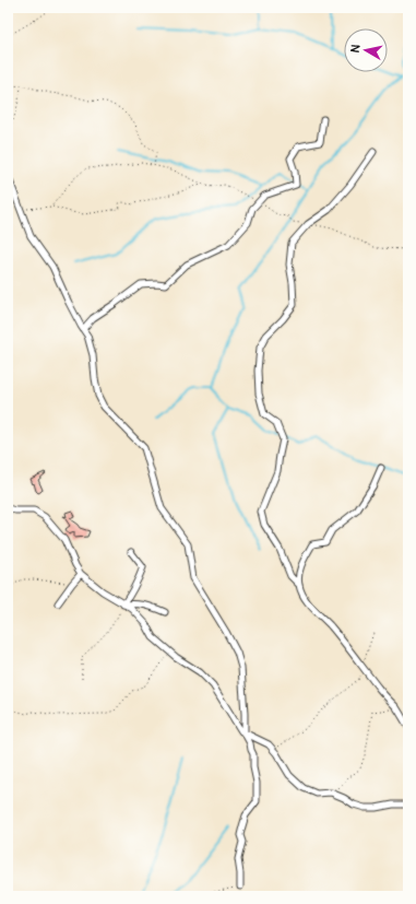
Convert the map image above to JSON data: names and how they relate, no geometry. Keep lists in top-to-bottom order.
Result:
{
  "north": "left"
}
